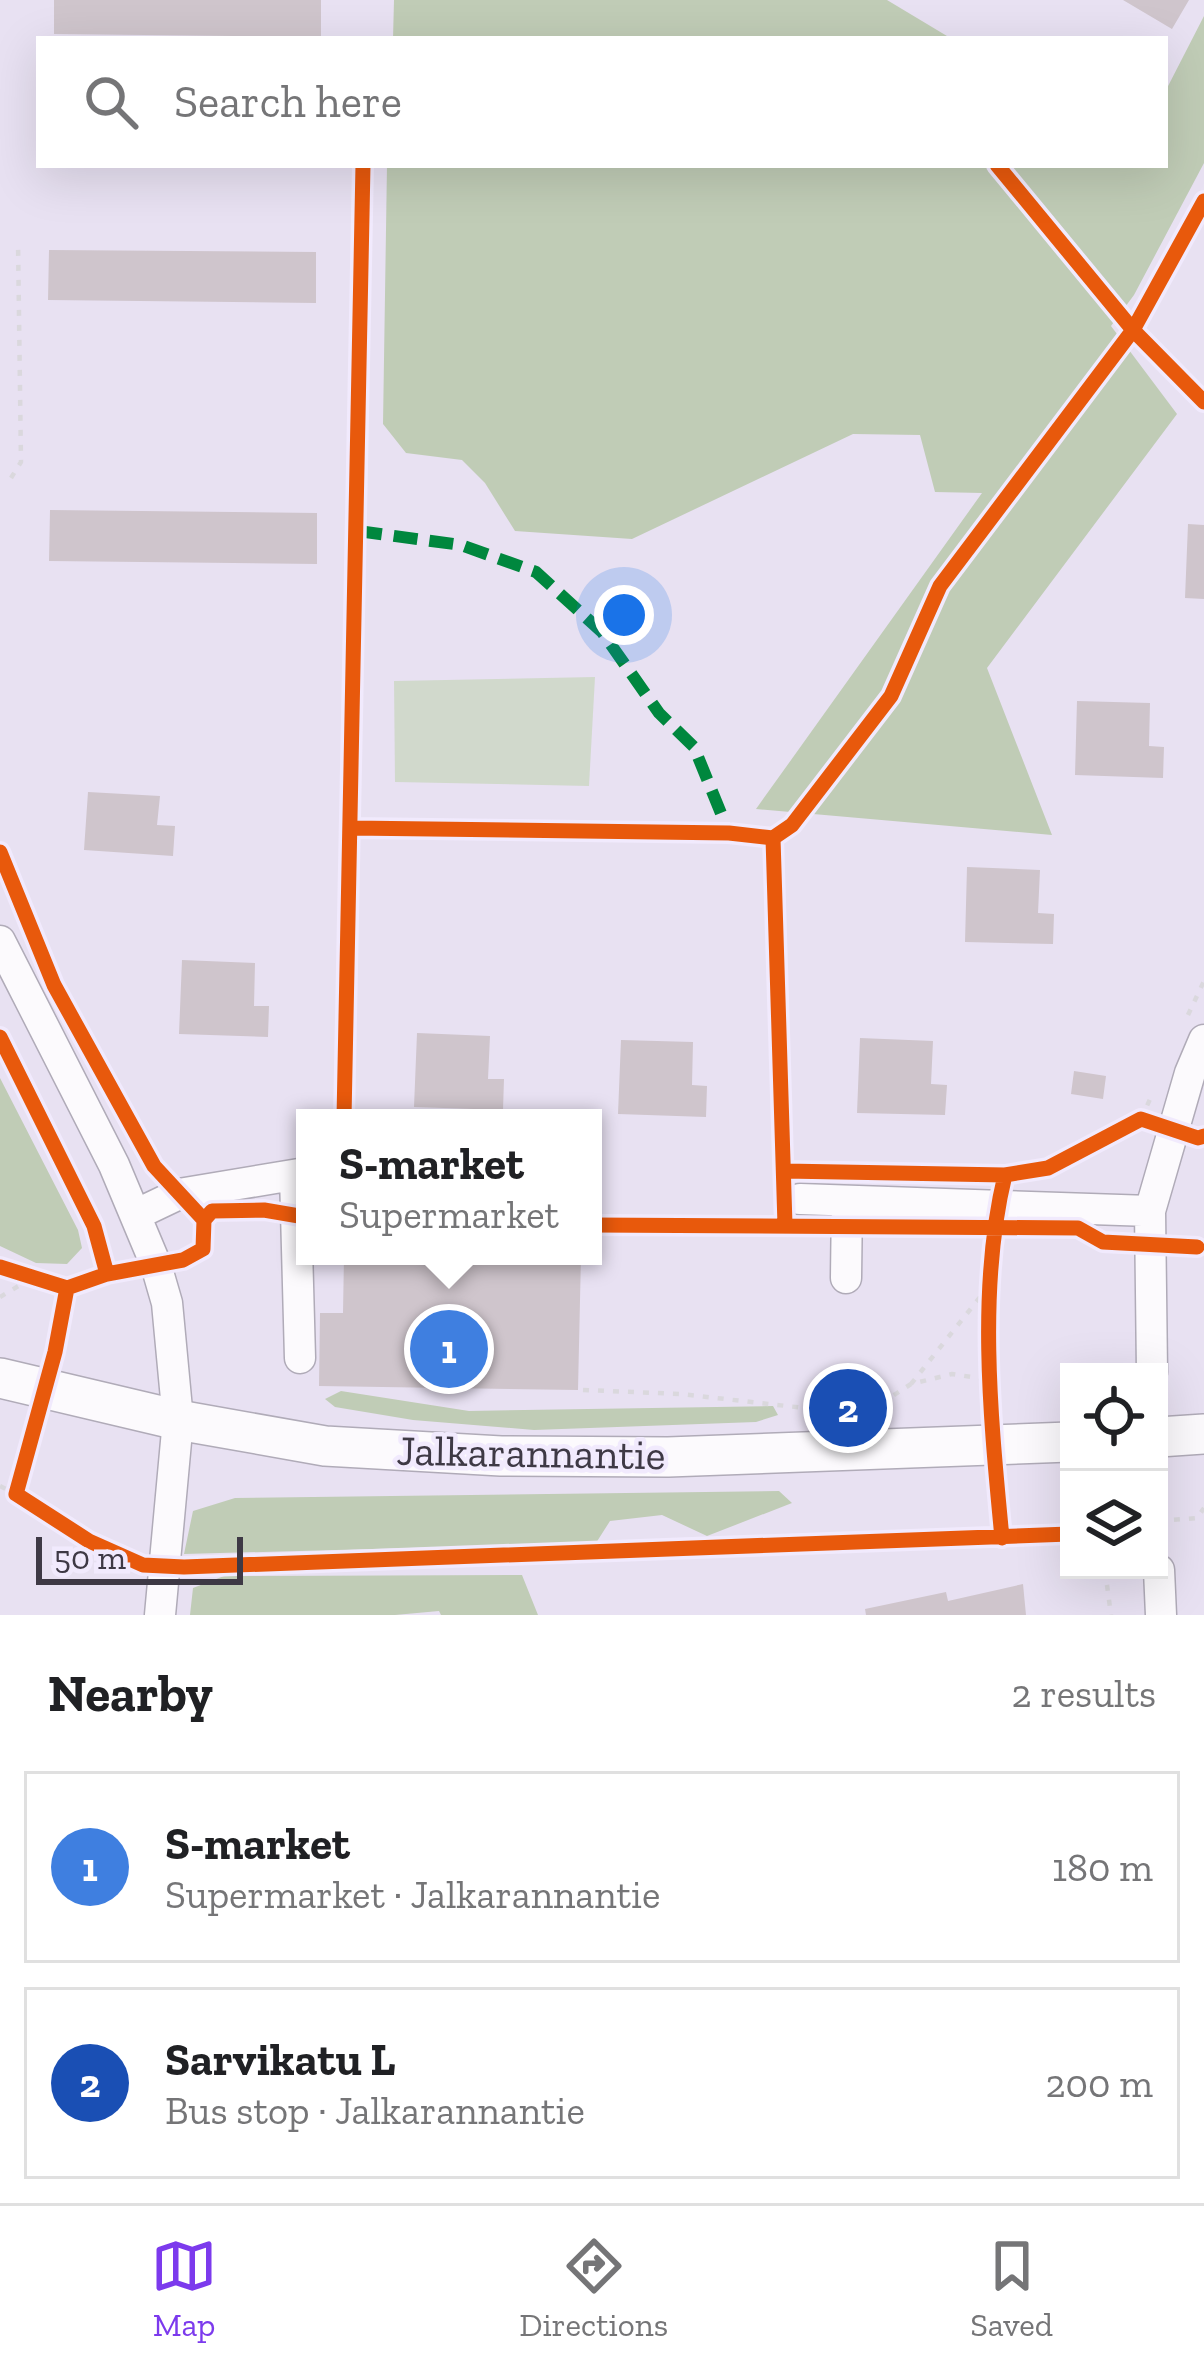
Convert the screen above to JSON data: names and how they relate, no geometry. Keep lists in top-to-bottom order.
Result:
{
  "streets": {
    "main road": ["Jalkarannantie"]
  },
  "scale_bar": "50 m",
  "page": {
    "search": "Search here",
    "popup": ["S-market", "Supermarket"],
    "pins": ["1", "2"],
    "scale": "50 m",
    "heading": ["Nearby", "2 results"],
    "list": [
      {
        "mark": "1",
        "name": "S-market",
        "note": "Supermarket · Jalkarannantie",
        "value": "180 m"
      },
      {
        "mark": "2",
        "name": "Sarvikatu L",
        "note": "Bus stop · Jalkarannantie",
        "value": "200 m"
      }
    ],
    "nav": ["Map", "Directions", "Saved"]
  }
}
